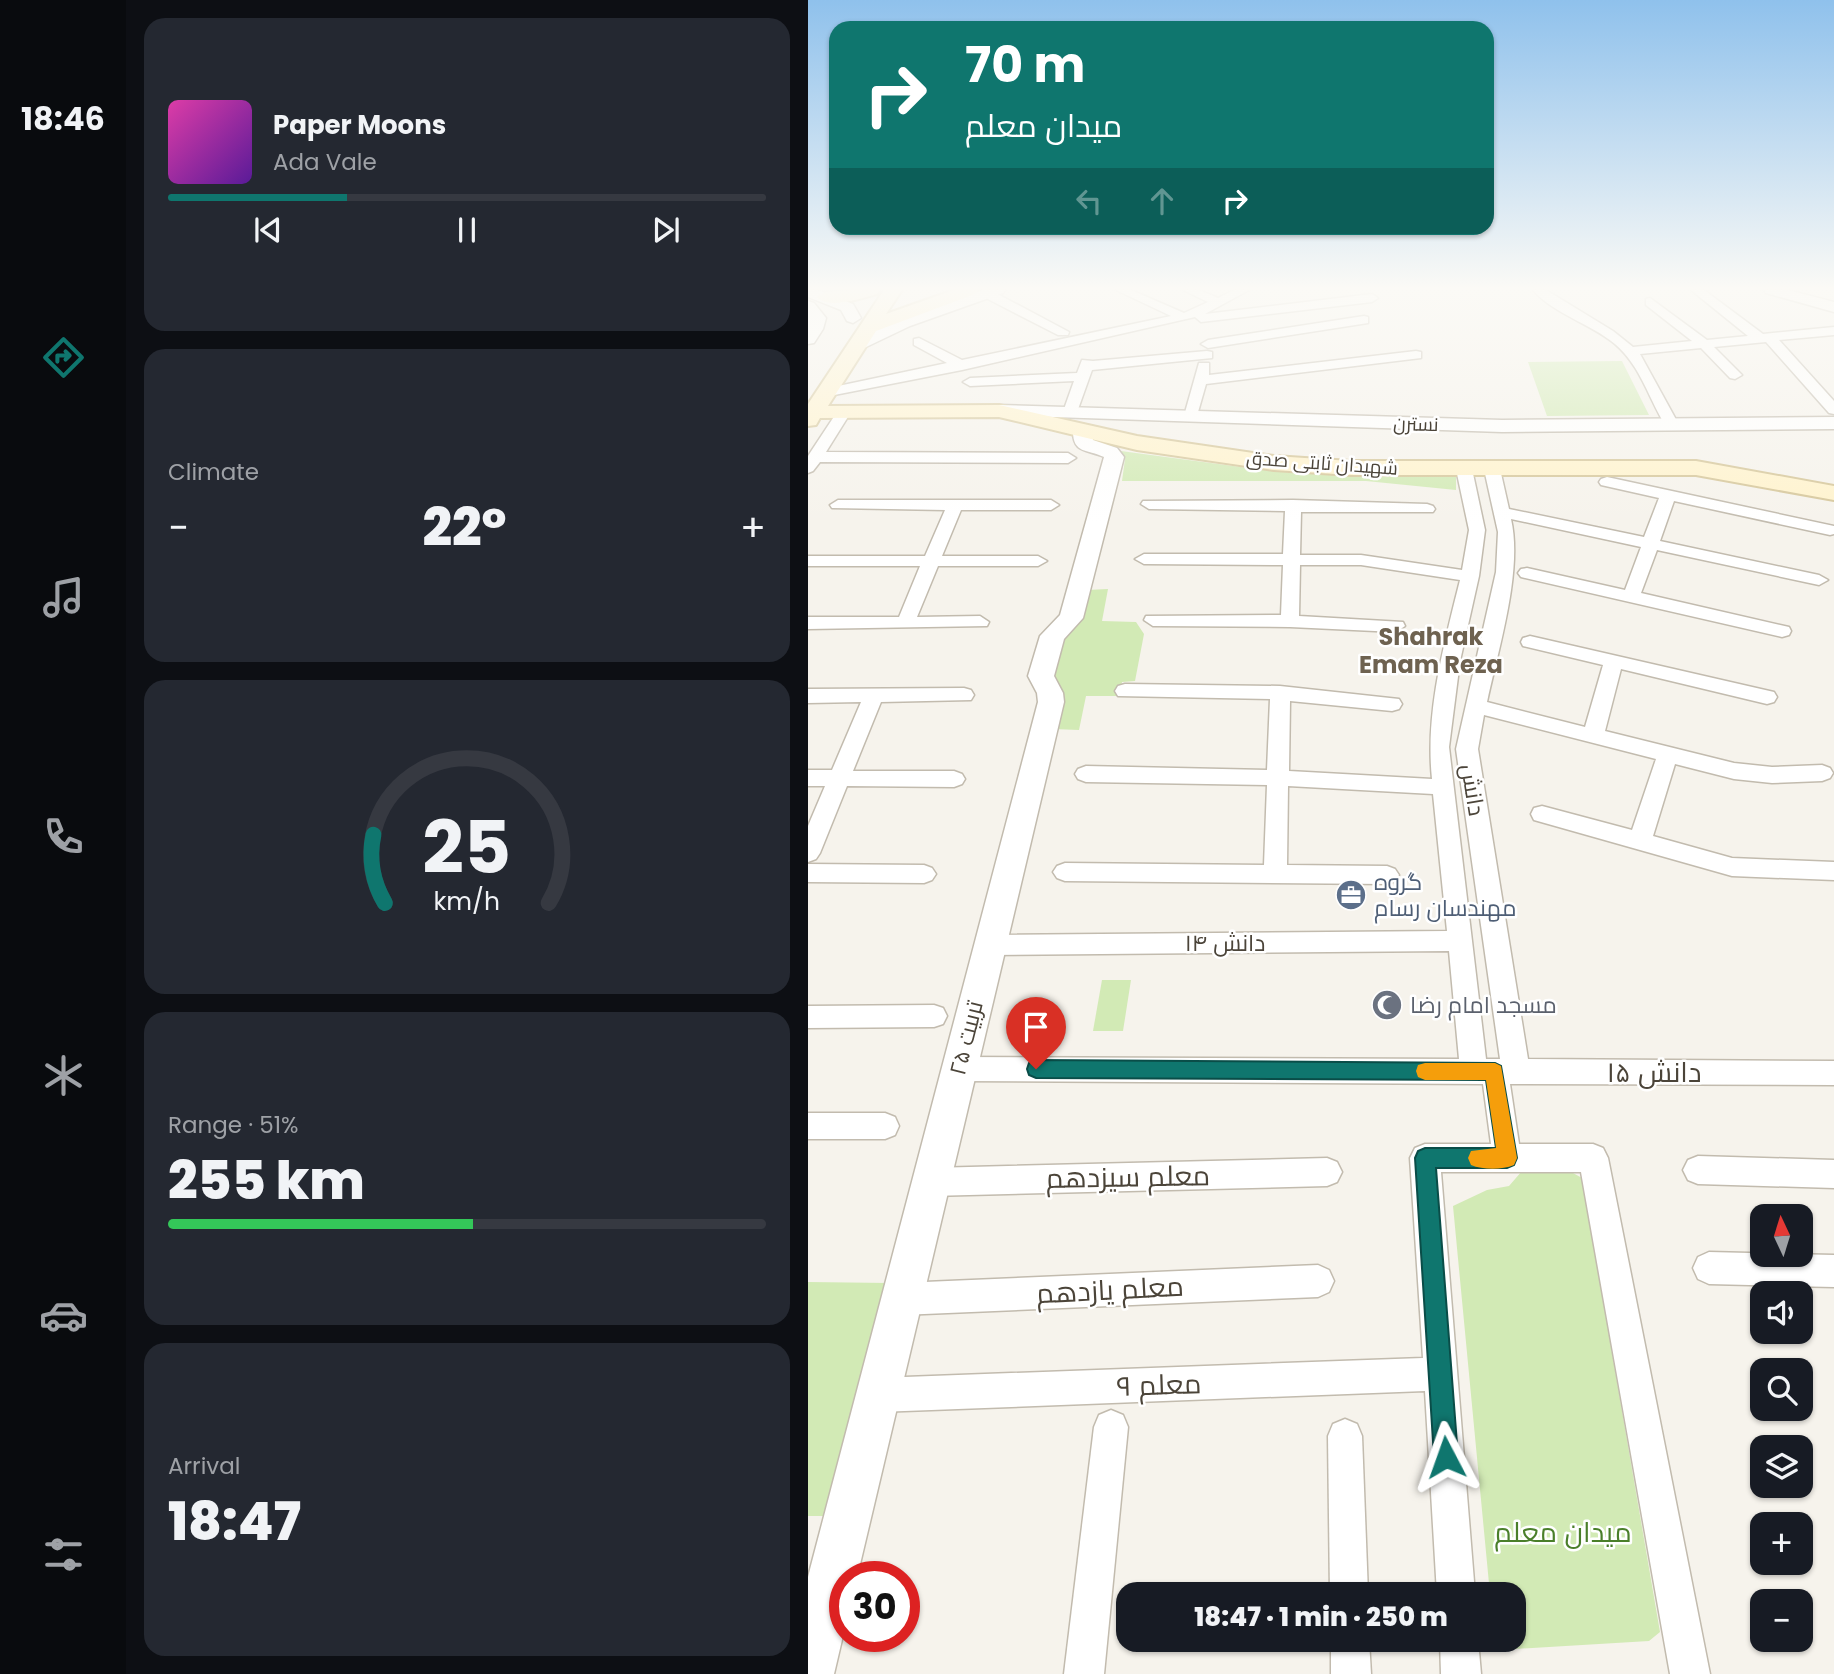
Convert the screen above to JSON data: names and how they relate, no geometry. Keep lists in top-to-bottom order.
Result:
{
  "streets": {
    "main road": ["شهیدان ثابتی صدق"],
    "street": [
      "نسترن",
      "دانش",
      "دانش ۱۴",
      "تربیت ۲۵",
      "دانش ۱۵",
      "معلم سیزدهم",
      "معلم یازدهم",
      "معلم ۹"
    ]
  },
  "crossings": [
    ["نسترن", "شهیدان ثابتی صدق"],
    ["نسترن", "تربیت ۲۵"],
    ["شهیدان ثابتی صدق", "دانش"],
    ["شهیدان ثابتی صدق", "تربیت ۲۵"],
    ["دانش", "دانش ۱۴"],
    ["دانش", "دانش ۱۵"],
    ["دانش ۱۴", "تربیت ۲۵"],
    ["تربیت ۲۵", "دانش ۱۵"],
    ["تربیت ۲۵", "معلم سیزدهم"],
    ["تربیت ۲۵", "معلم یازدهم"],
    ["تربیت ۲۵", "معلم ۹"]
  ],
  "districts": ["Shahrak Emam Reza"],
  "parks": ["میدان معلم"],
  "places": {
    "office": ["گروه مهندسان رسام"],
    "mosque": ["مسجد امام رضا"]
  },
  "north": "top",
  "page": {
    "tabs": "18:46",
    "turn": ["70 m", "میدان معلم"],
    "song": ["Paper Moons", "Ada Vale"],
    "tile": [
      "Climate",
      ["Range · 51%", "255 km"],
      ["Arrival", "18:47"]
    ],
    "heat": ["−", "22°", "+"],
    "map_buttons": ["+", "−"],
    "limit": "30",
    "trip": "18:47 · 1 min · 250 m",
    "gauge": ["25", "km/h"]
  }
}
